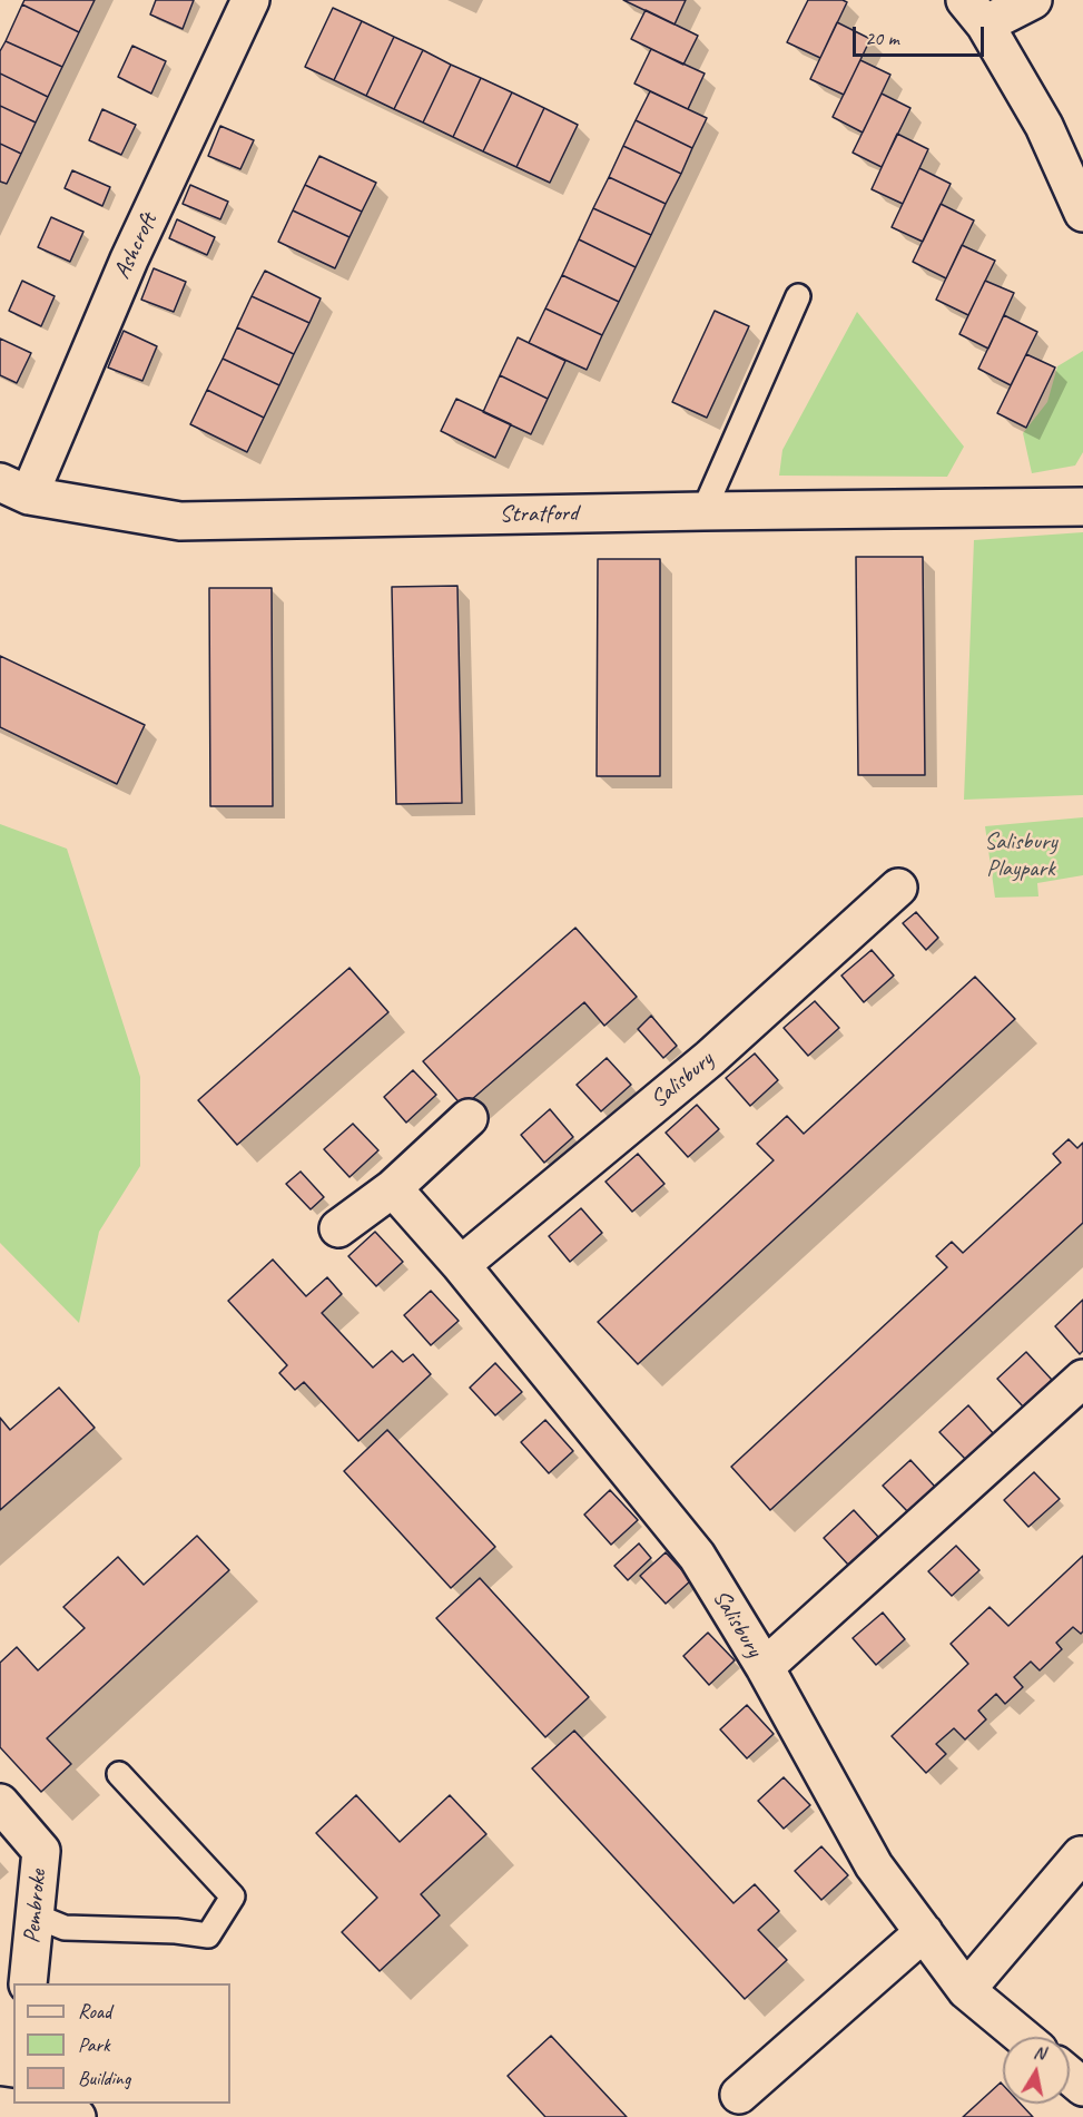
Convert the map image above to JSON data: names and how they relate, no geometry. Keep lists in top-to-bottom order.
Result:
{
  "streets": {
    "street": [
      "Ashcroft",
      "Stratford",
      "Salisbury",
      "Pembroke"
    ]
  },
  "crossings": [
    ["Ashcroft", "Stratford"]
  ],
  "parks": ["Salisbury Playpark"],
  "legend": ["Road", "Park", "Building"],
  "scale_bar": "20 m",
  "north": "top"
}
